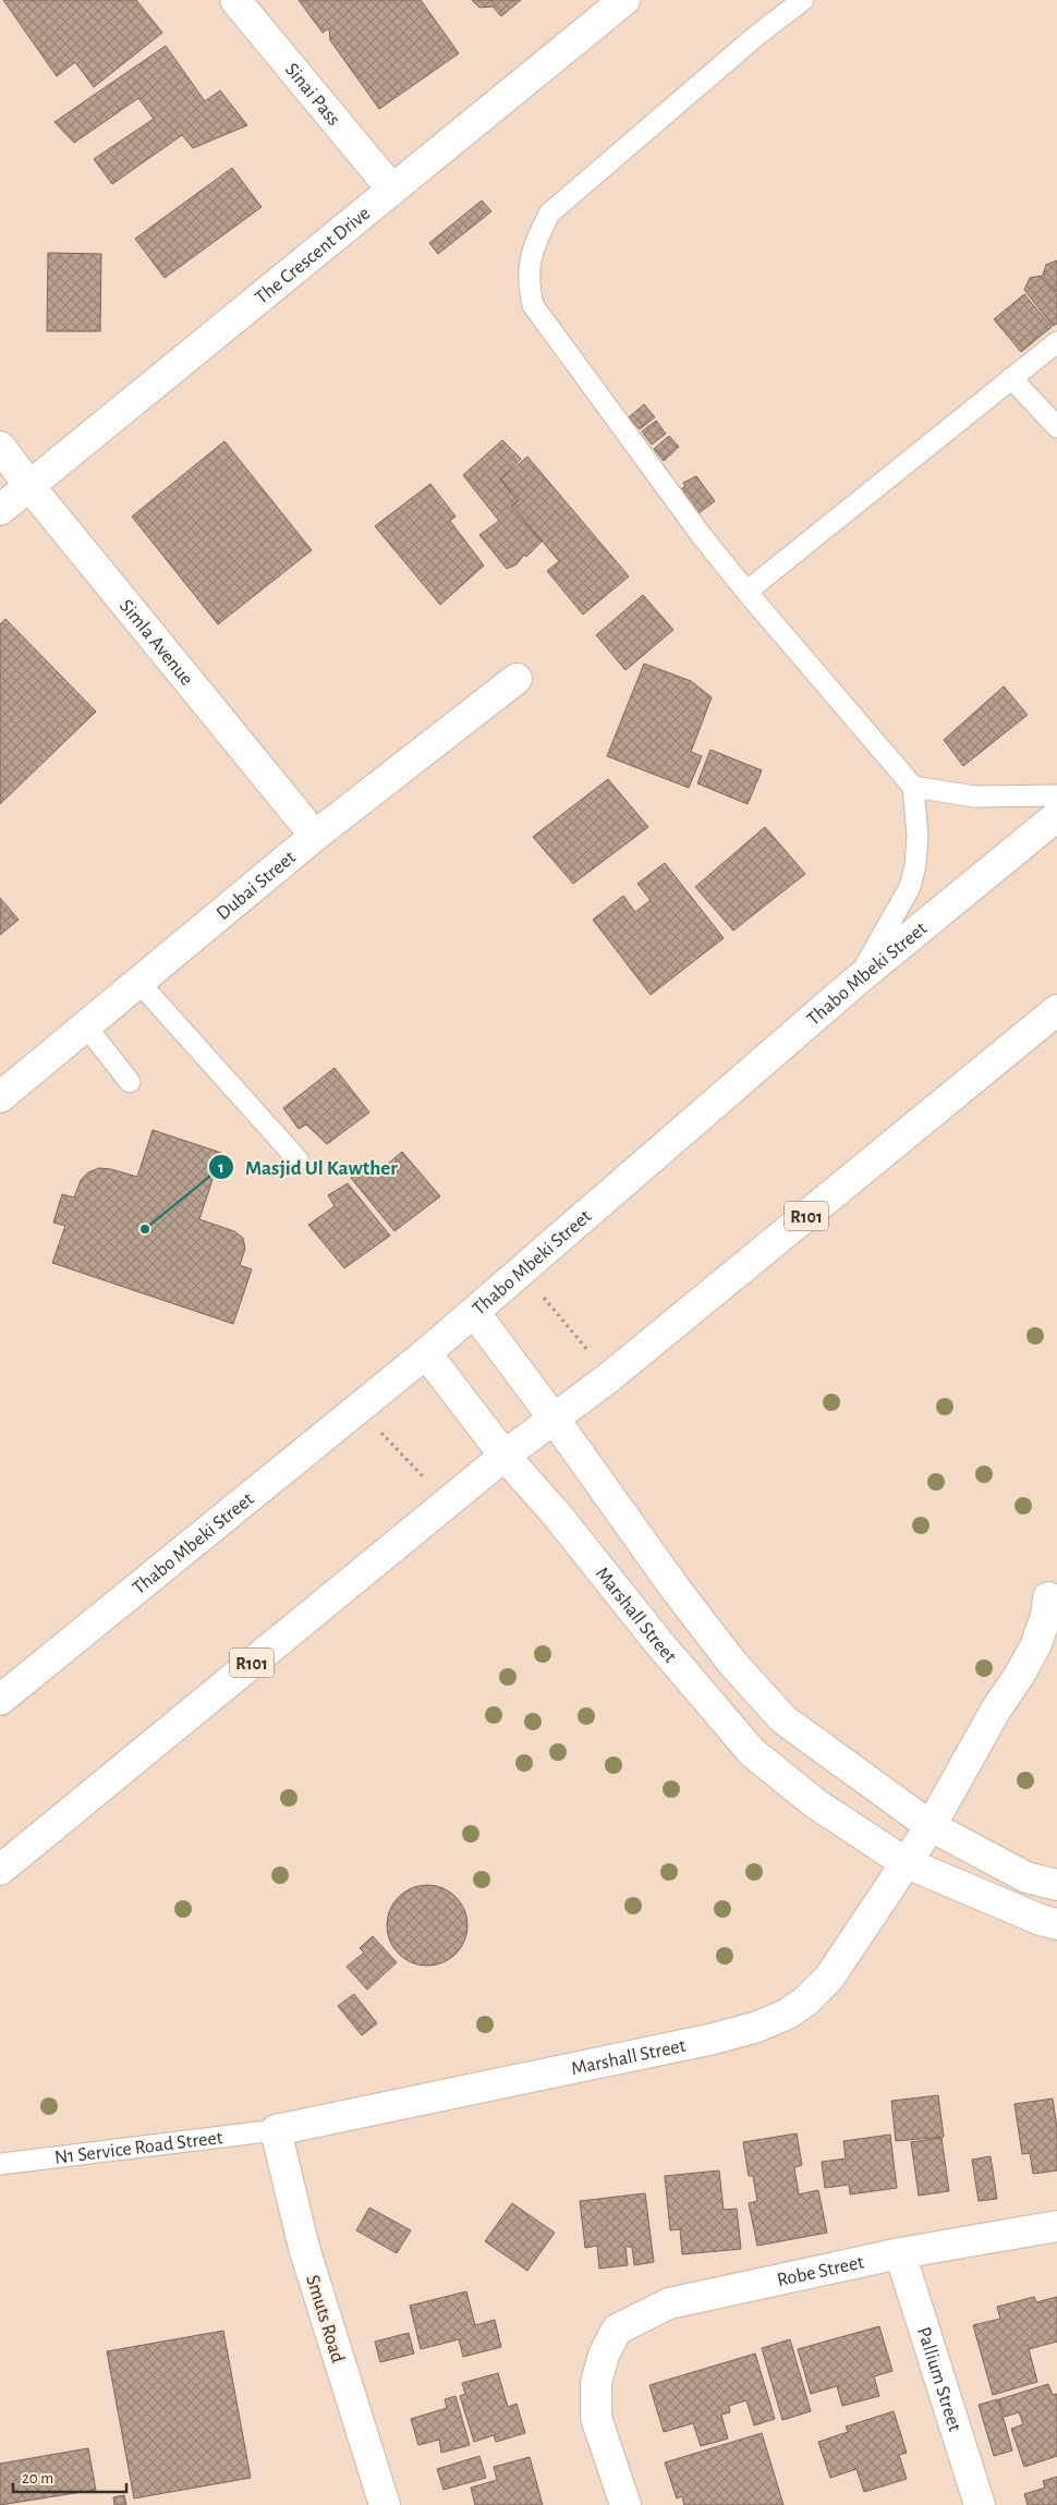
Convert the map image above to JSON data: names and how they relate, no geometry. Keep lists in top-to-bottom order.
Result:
{
  "streets": {
    "street": [
      "Sinai Pass",
      "The Crescent Drive",
      "Simla Avenue",
      "Dubai Street",
      "Thabo Mbeki Street",
      "R101",
      "Marshall Street",
      "Robe Street",
      "Smuts Road",
      "Pallium Street"
    ],
    "lane": ["N1 Service Road Street"]
  },
  "crossings": [
    ["Sinai Pass", "The Crescent Drive"],
    ["The Crescent Drive", "Simla Avenue"],
    ["Simla Avenue", "Dubai Street"],
    ["Thabo Mbeki Street", "Marshall Street"],
    ["R101", "Marshall Street"],
    ["Marshall Street", "N1 Service Road Street"],
    ["Marshall Street", "Smuts Road"],
    ["N1 Service Road Street", "Smuts Road"],
    ["Robe Street", "Pallium Street"]
  ],
  "places": ["Masjid Ul Kawther"],
  "scale_bar": "20 m"
}
